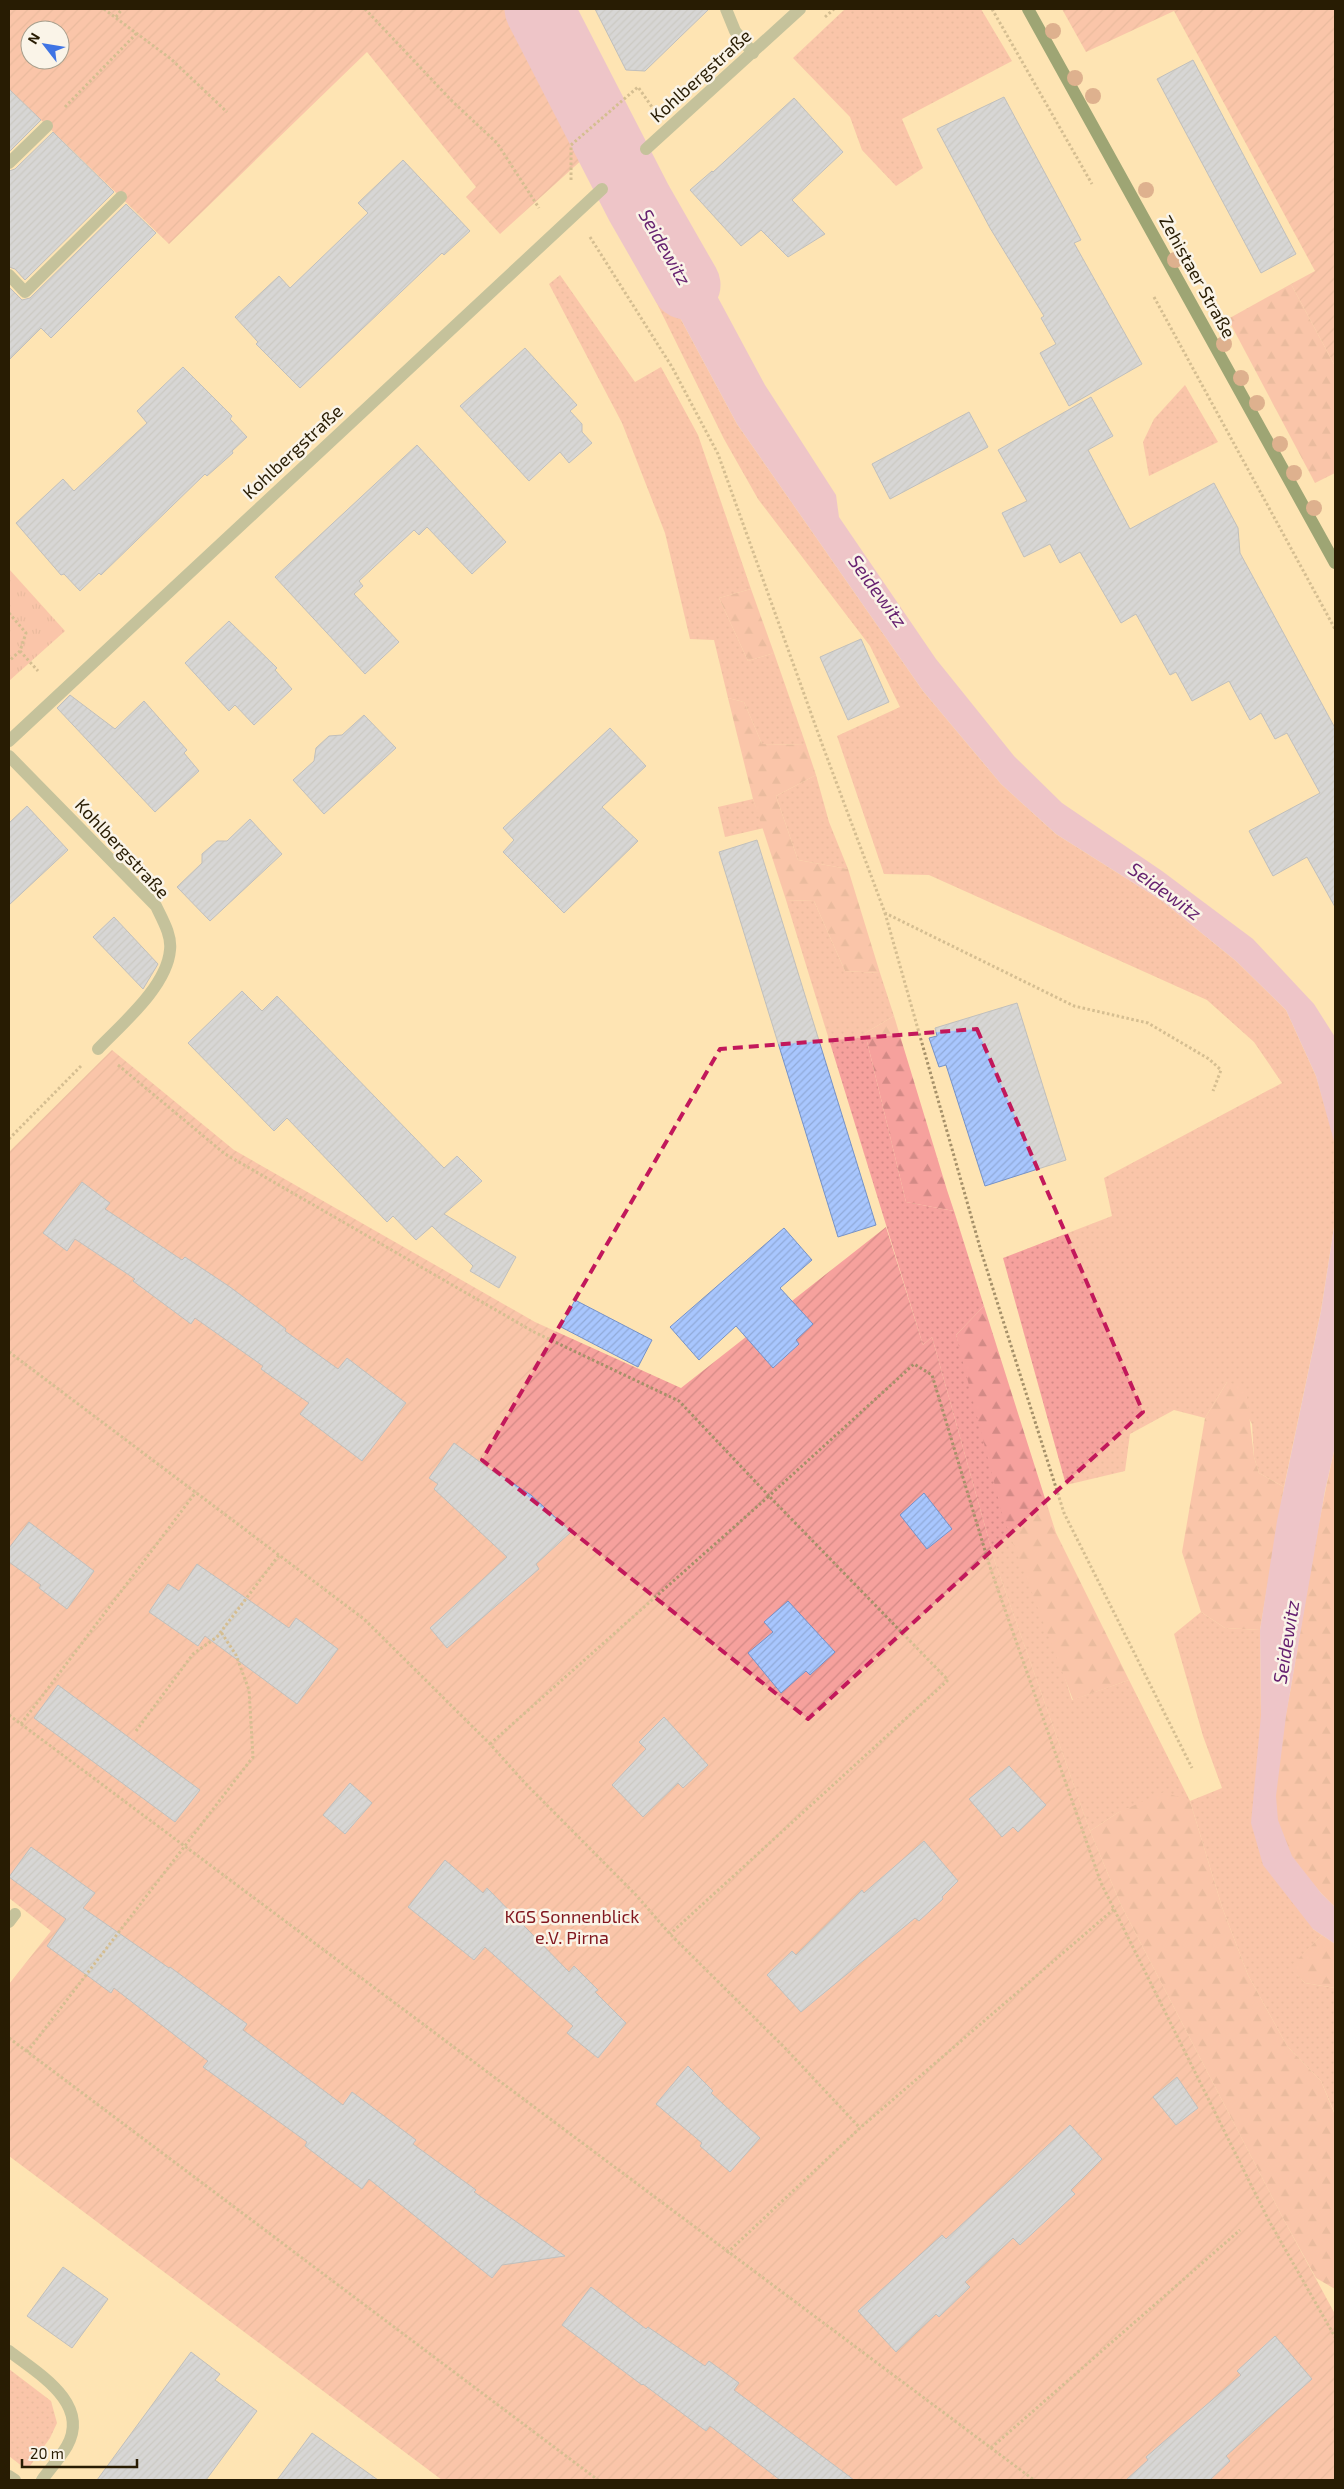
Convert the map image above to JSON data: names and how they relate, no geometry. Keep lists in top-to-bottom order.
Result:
{
  "streets": {
    "main road": ["Zehistaer Straße"],
    "street": ["Kohlbergstraße"]
  },
  "water": ["Seidewitz"],
  "parks": ["KGS Sonnenblick e.V. Pirna"],
  "scale_bar": "20 m",
  "north": "top left"
}
